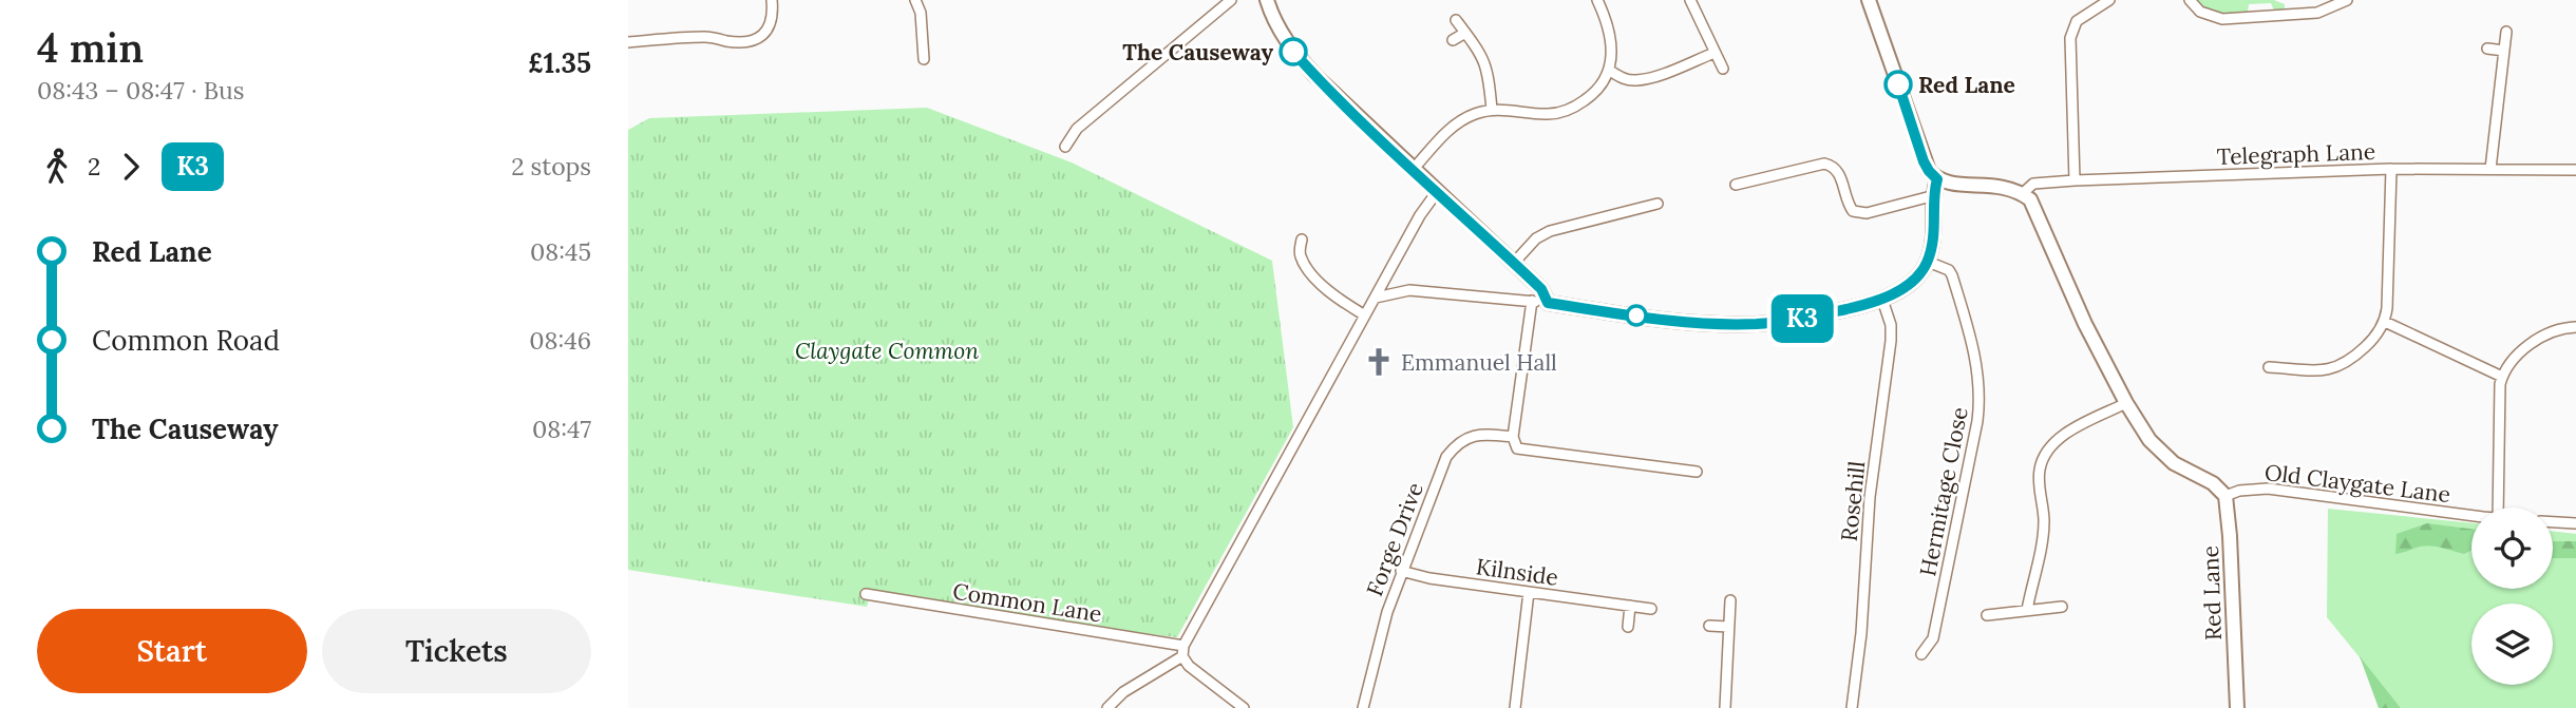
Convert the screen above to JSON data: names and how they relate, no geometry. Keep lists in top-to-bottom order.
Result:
{
  "streets": {
    "street": [
      "Telegraph Lane",
      "Old Claygate Lane",
      "Hermitage Close",
      "Rosehill",
      "Forge Drive",
      "Kilnside",
      "Red Lane",
      "Common Lane"
    ]
  },
  "crossings": [
    ["Old Claygate Lane", "Red Lane"],
    ["Forge Drive", "Kilnside"]
  ],
  "parks": ["Claygate Common"],
  "places": {
    "other": ["The Causeway", "Red Lane"],
    "church": ["Emmanuel Hall"]
  },
  "lines": ["bus line K3"],
  "page": {
    "heading": ["4 min", "08:43 – 08:47 · Bus", "£1.35"],
    "on_map": "K3",
    "legs": ["2", "K3", "2 stops"],
    "list": [
      {
        "name": "Red Lane",
        "value": "08:45"
      },
      {
        "name": "Common Road",
        "value": "08:46"
      },
      {
        "name": "The Causeway",
        "value": "08:47"
      }
    ],
    "buttons": ["Start", "Tickets"]
  }
}
